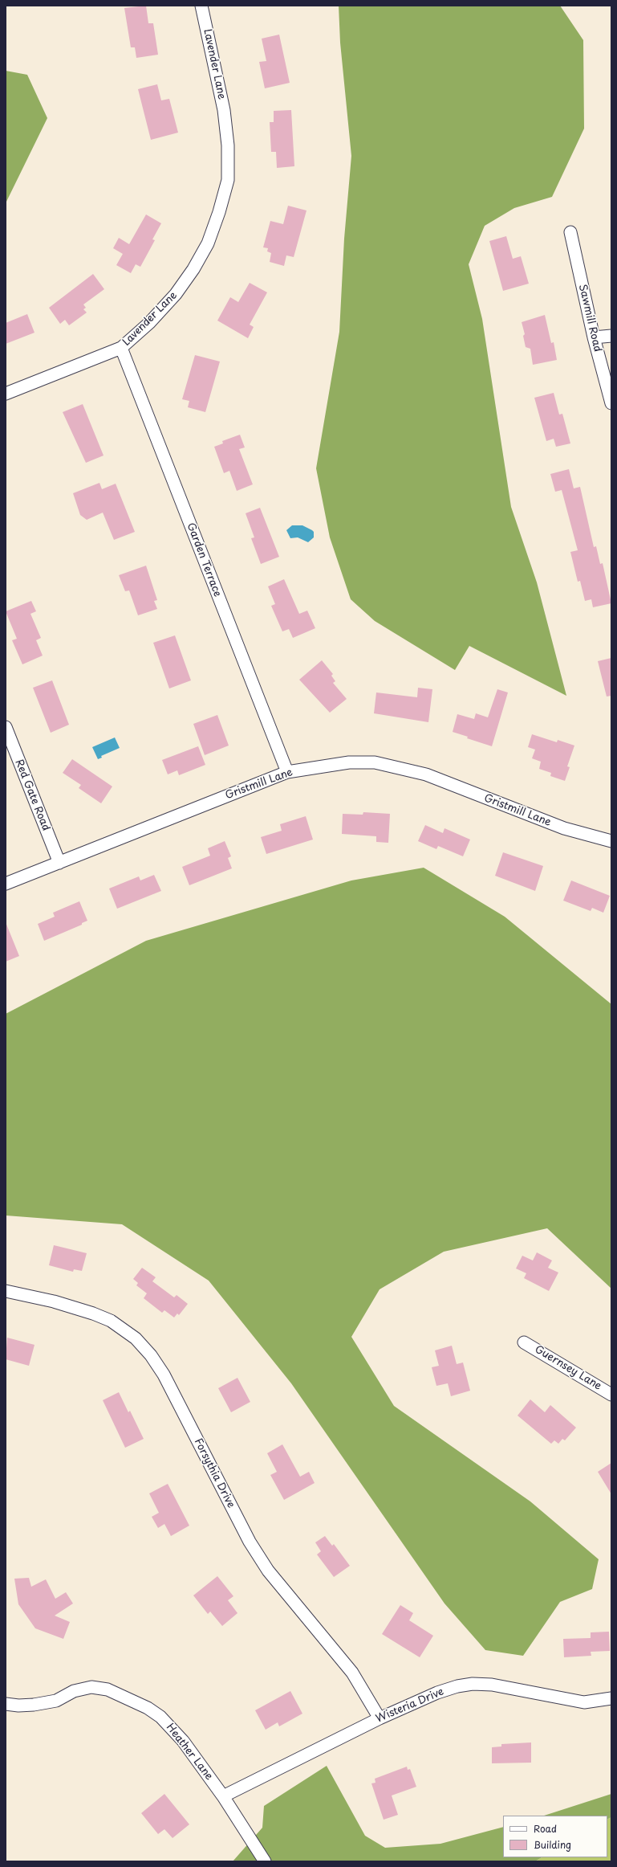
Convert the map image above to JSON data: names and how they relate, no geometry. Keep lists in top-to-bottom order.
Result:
{
  "streets": {
    "street": [
      "Lavender Lane",
      "Sawmill Road",
      "Garden Terrace",
      "Gristmill Lane",
      "Red Gate Road",
      "Guernsey Lane",
      "Forsythia Drive",
      "Wisteria Drive",
      "Heather Lane"
    ]
  },
  "crossings": [
    ["Lavender Lane", "Garden Terrace"],
    ["Garden Terrace", "Gristmill Lane"],
    ["Gristmill Lane", "Red Gate Road"],
    ["Forsythia Drive", "Wisteria Drive"],
    ["Wisteria Drive", "Heather Lane"]
  ],
  "legend": ["Road", "Building"]
}
